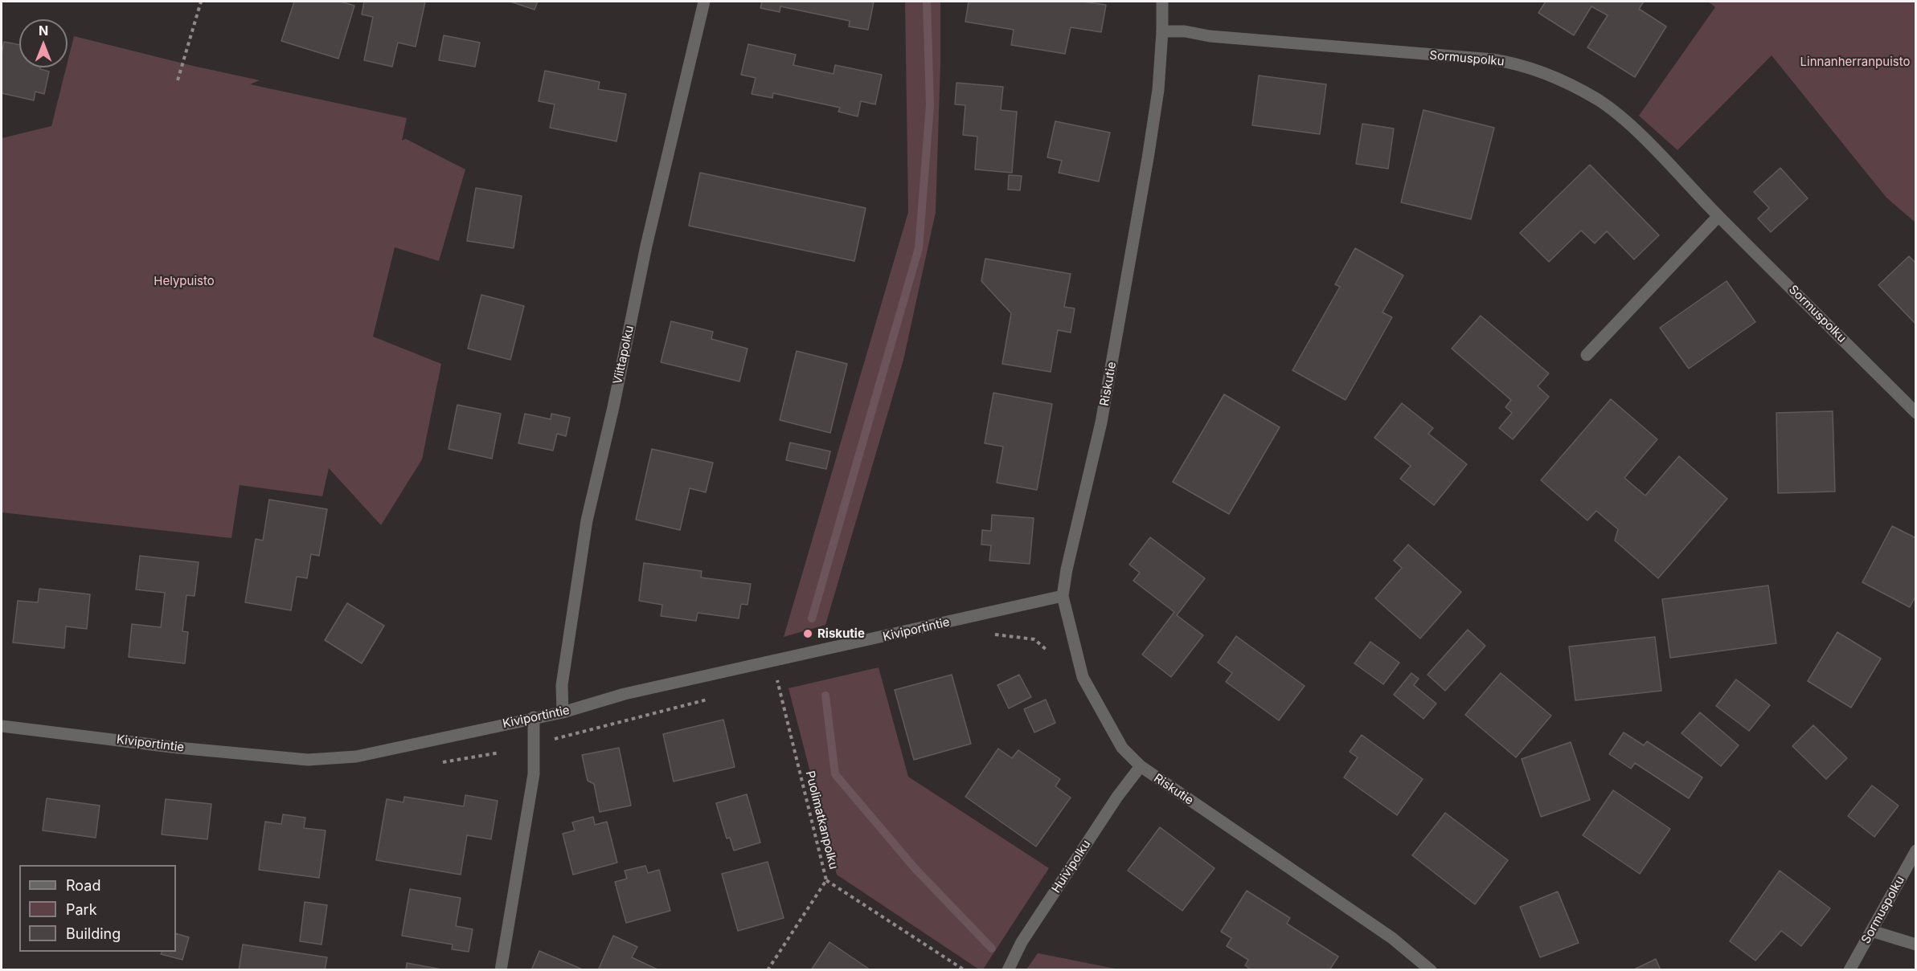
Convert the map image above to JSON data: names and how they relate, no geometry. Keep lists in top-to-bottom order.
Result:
{
  "streets": {
    "street": [
      "Sormuspolku",
      "Viittapolku",
      "Riskutie",
      "Kiviportintie",
      "Huivipolku"
    ],
    "path": ["Puolimatkanpolku"]
  },
  "crossings": [
    ["Sormuspolku", "Riskutie"],
    ["Viittapolku", "Kiviportintie"],
    ["Riskutie", "Kiviportintie"],
    ["Riskutie", "Huivipolku"],
    ["Kiviportintie", "Puolimatkanpolku"]
  ],
  "parks": ["Linnanherranpuisto", "Helypuisto"],
  "places": ["Riskutie"],
  "legend": ["Road", "Park", "Building"],
  "north": "top"
}
